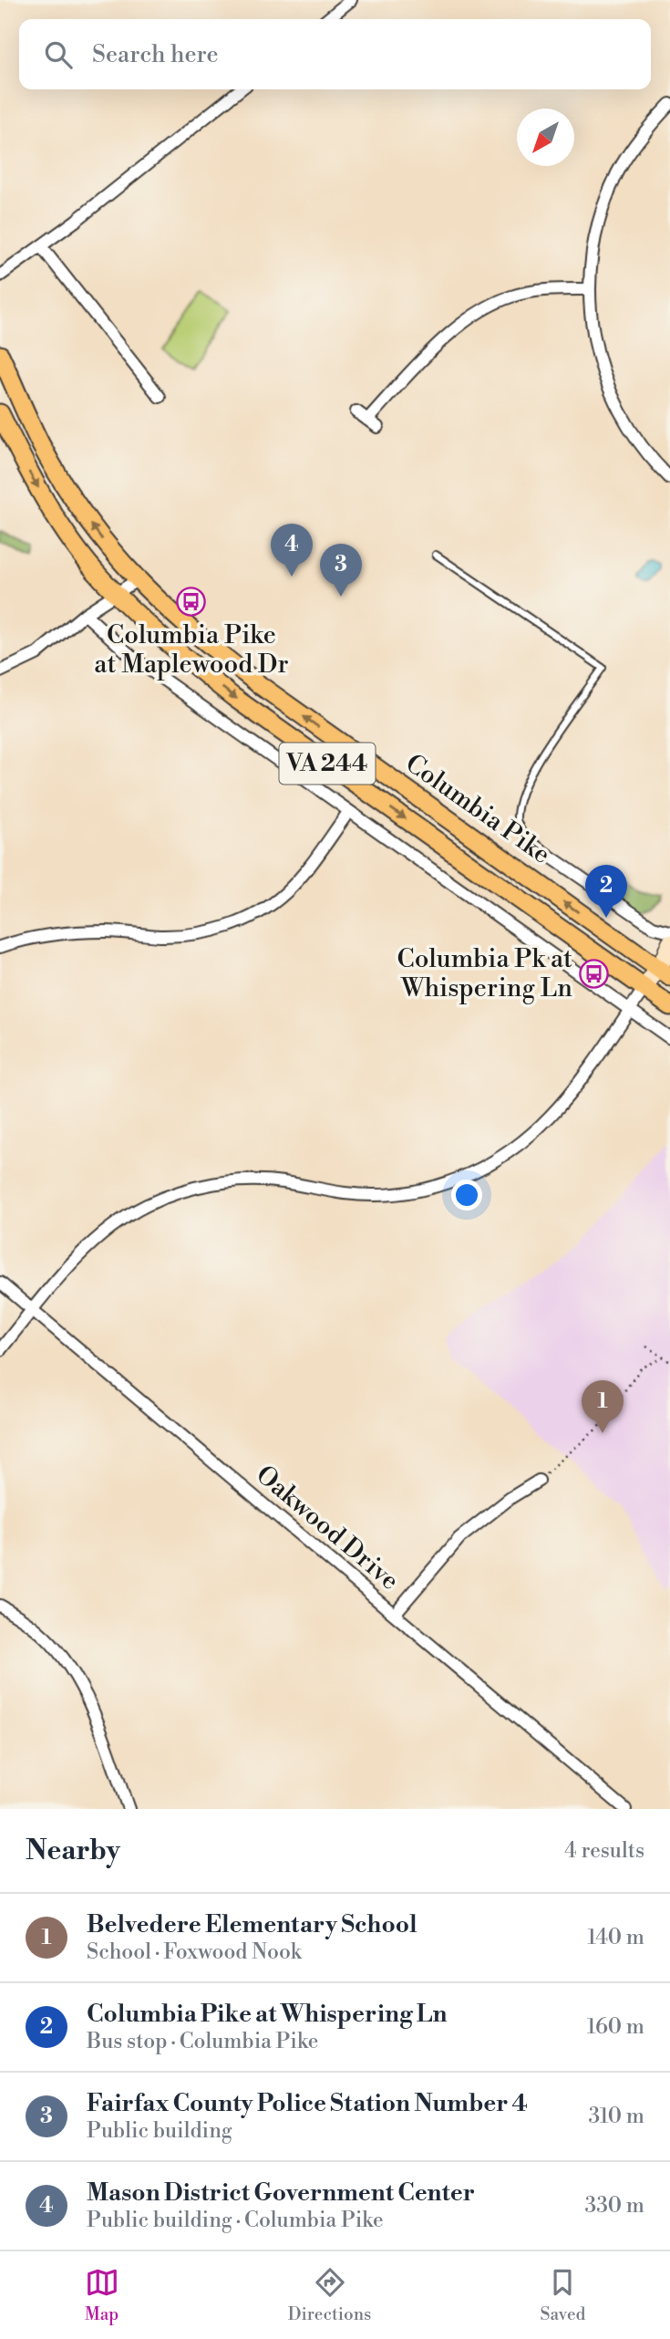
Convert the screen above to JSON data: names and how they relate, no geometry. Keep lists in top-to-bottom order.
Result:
{
  "streets": {
    "main road": ["VA 244", "Columbia Pike"],
    "street": ["Oakwood Drive"]
  },
  "places": {
    "bus stop": ["Columbia Pike at Maplewood Dr", "Columbia Pk at Whispering Ln"]
  },
  "north": "bottom left",
  "page": {
    "search": "Search here",
    "pins": [
      "4",
      "3",
      "2",
      "1"
    ],
    "heading": ["Nearby", "4 results"],
    "list": [
      {
        "mark": "1",
        "name": "Belvedere Elementary School",
        "note": "School · Foxwood Nook",
        "value": "140 m"
      },
      {
        "mark": "2",
        "name": "Columbia Pike at Whispering Ln",
        "note": "Bus stop · Columbia Pike",
        "value": "160 m"
      },
      {
        "mark": "3",
        "name": "Fairfax County Police Station Number 4",
        "note": "Public building",
        "value": "310 m"
      },
      {
        "mark": "4",
        "name": "Mason District Government Center",
        "note": "Public building · Columbia Pike",
        "value": "330 m"
      }
    ],
    "nav": ["Map", "Directions", "Saved"]
  }
}
